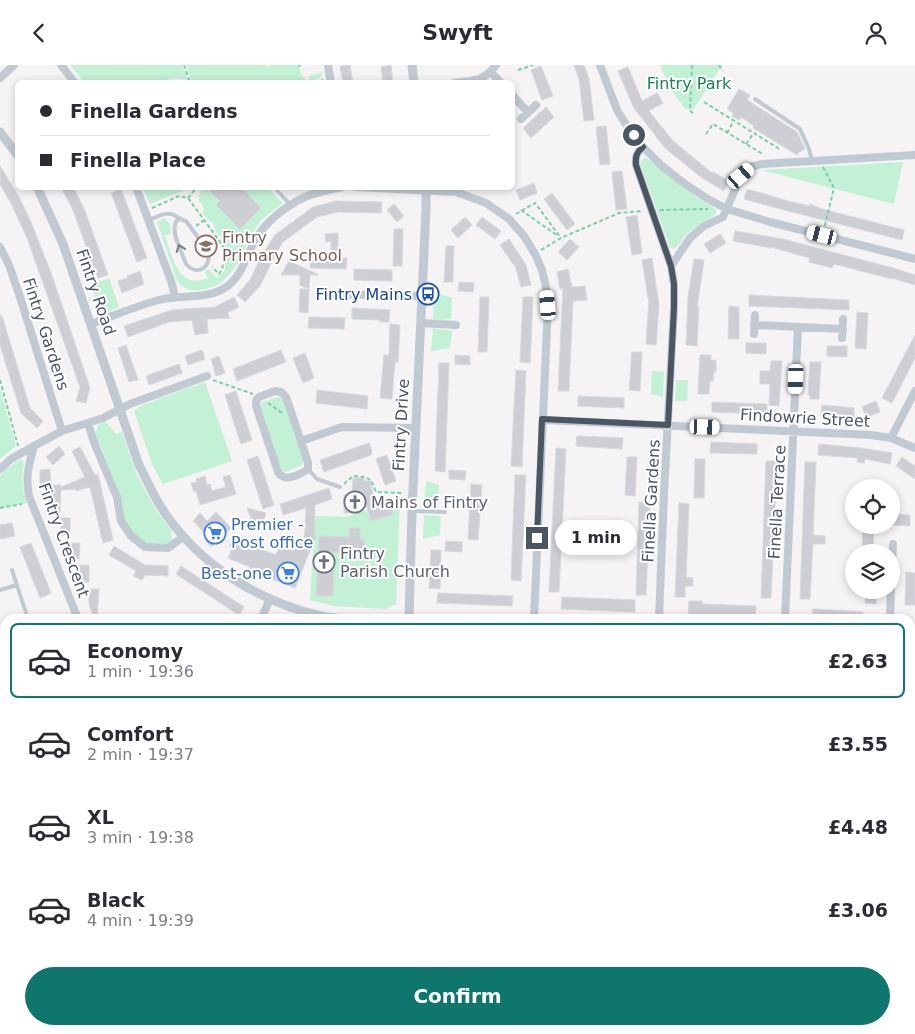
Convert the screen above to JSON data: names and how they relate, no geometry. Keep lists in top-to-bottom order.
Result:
{
  "streets": {
    "street": [
      "Fintry Road",
      "Fintry Gardens",
      "Findowrie Street",
      "Fintry Drive",
      "Finella Gardens",
      "Finella Terrace",
      "Fintry Crescent"
    ]
  },
  "crossings": [
    ["Findowrie Street", "Finella Gardens"],
    ["Findowrie Street", "Finella Terrace"]
  ],
  "parks": ["Fintry Park"],
  "places": {
    "school or university": ["Fintry Primary School"],
    "bus stop": ["Fintry Mains"],
    "church": ["Mains of Fintry", "Fintry Parish Church"],
    "supermarket": ["Premier - Post office", "Best-one"]
  },
  "page": {
    "header": "Swyft",
    "banner": ["Finella Gardens", "Finella Place"],
    "bubble": "1 min",
    "list": [
      {
        "name": "Economy",
        "note": "1 min · 19:36",
        "value": "£2.63"
      },
      {
        "name": "Comfort",
        "note": "2 min · 19:37",
        "value": "£3.55"
      },
      {
        "name": "XL",
        "note": "3 min · 19:38",
        "value": "£4.48"
      },
      {
        "name": "Black",
        "note": "4 min · 19:39",
        "value": "£3.06"
      }
    ],
    "buttons": "Confirm"
  }
}
